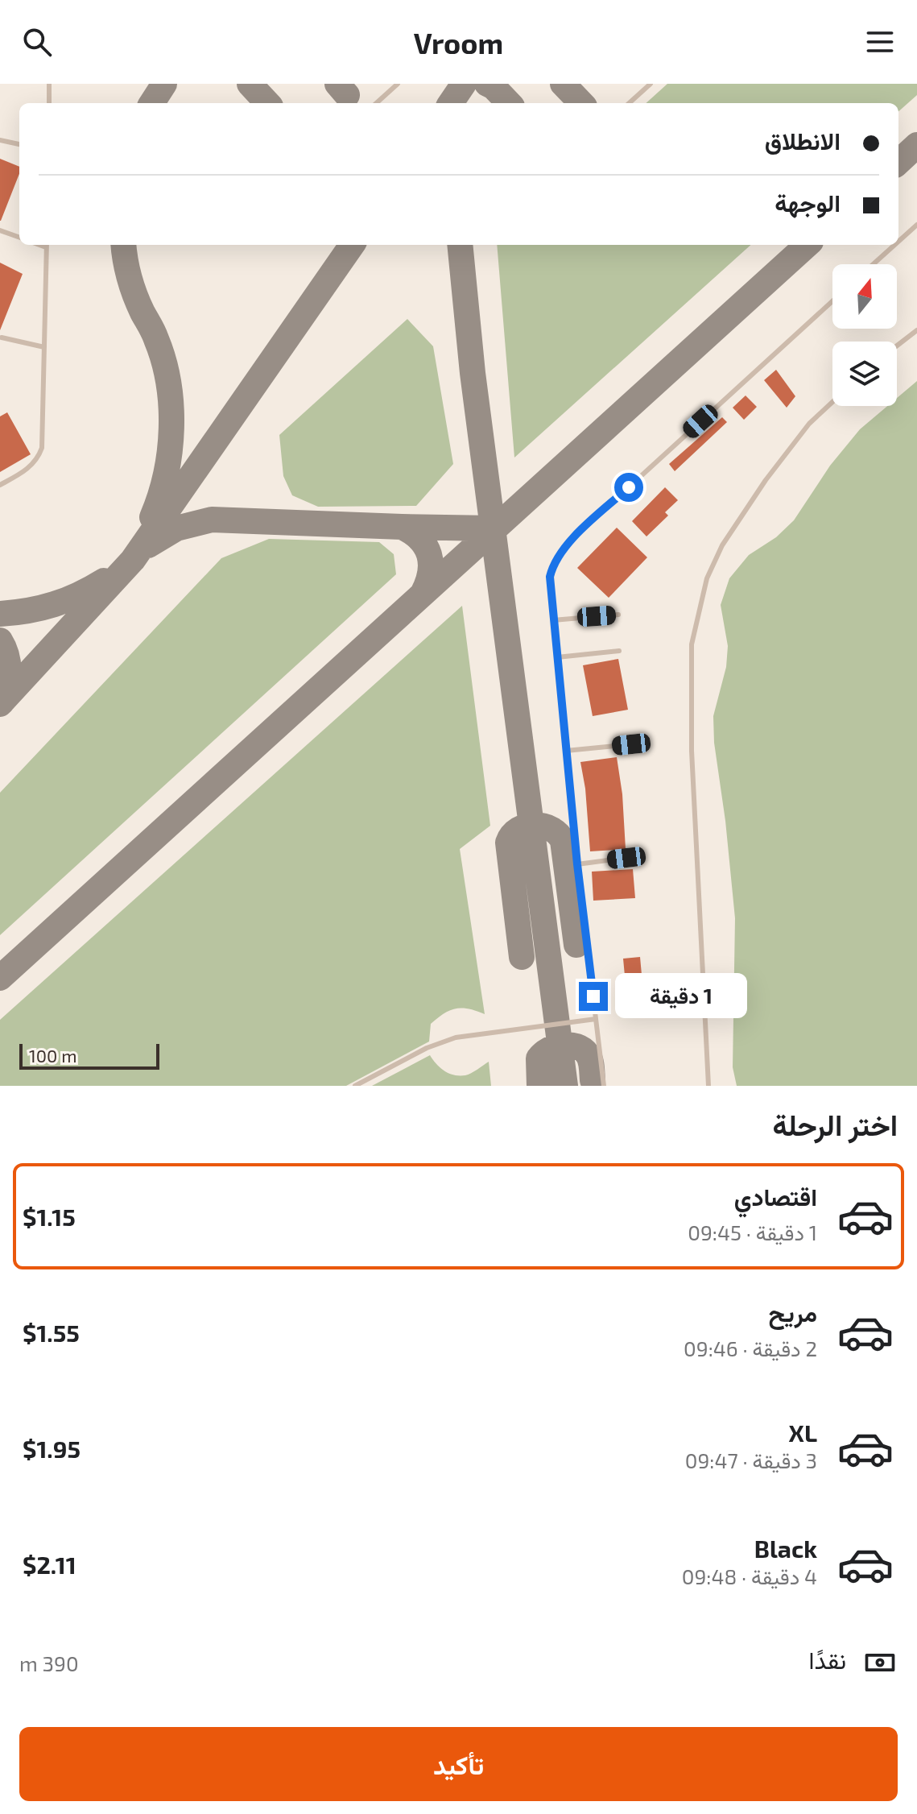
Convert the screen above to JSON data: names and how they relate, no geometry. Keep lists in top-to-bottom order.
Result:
{
  "scale_bar": "100 m",
  "north": "top",
  "page": {
    "header": "Vroom",
    "banner": ["الانطلاق", "الوجهة"],
    "bubble": "1 دقيقة",
    "scale": "100 m",
    "heading": "اختر الرحلة",
    "list": [
      {
        "name": "اقتصادي",
        "note": "1 دقيقة · 09:45",
        "value": "$1.15"
      },
      {
        "name": "مريح",
        "note": "2 دقيقة · 09:46",
        "value": "$1.55"
      },
      {
        "name": "XL",
        "note": "3 دقيقة · 09:47",
        "value": "$1.95"
      },
      {
        "name": "Black",
        "note": "4 دقيقة · 09:48",
        "value": "$2.11"
      }
    ],
    "pay": ["نقدًا", "390 m"],
    "buttons": "تأكيد"
  }
}
